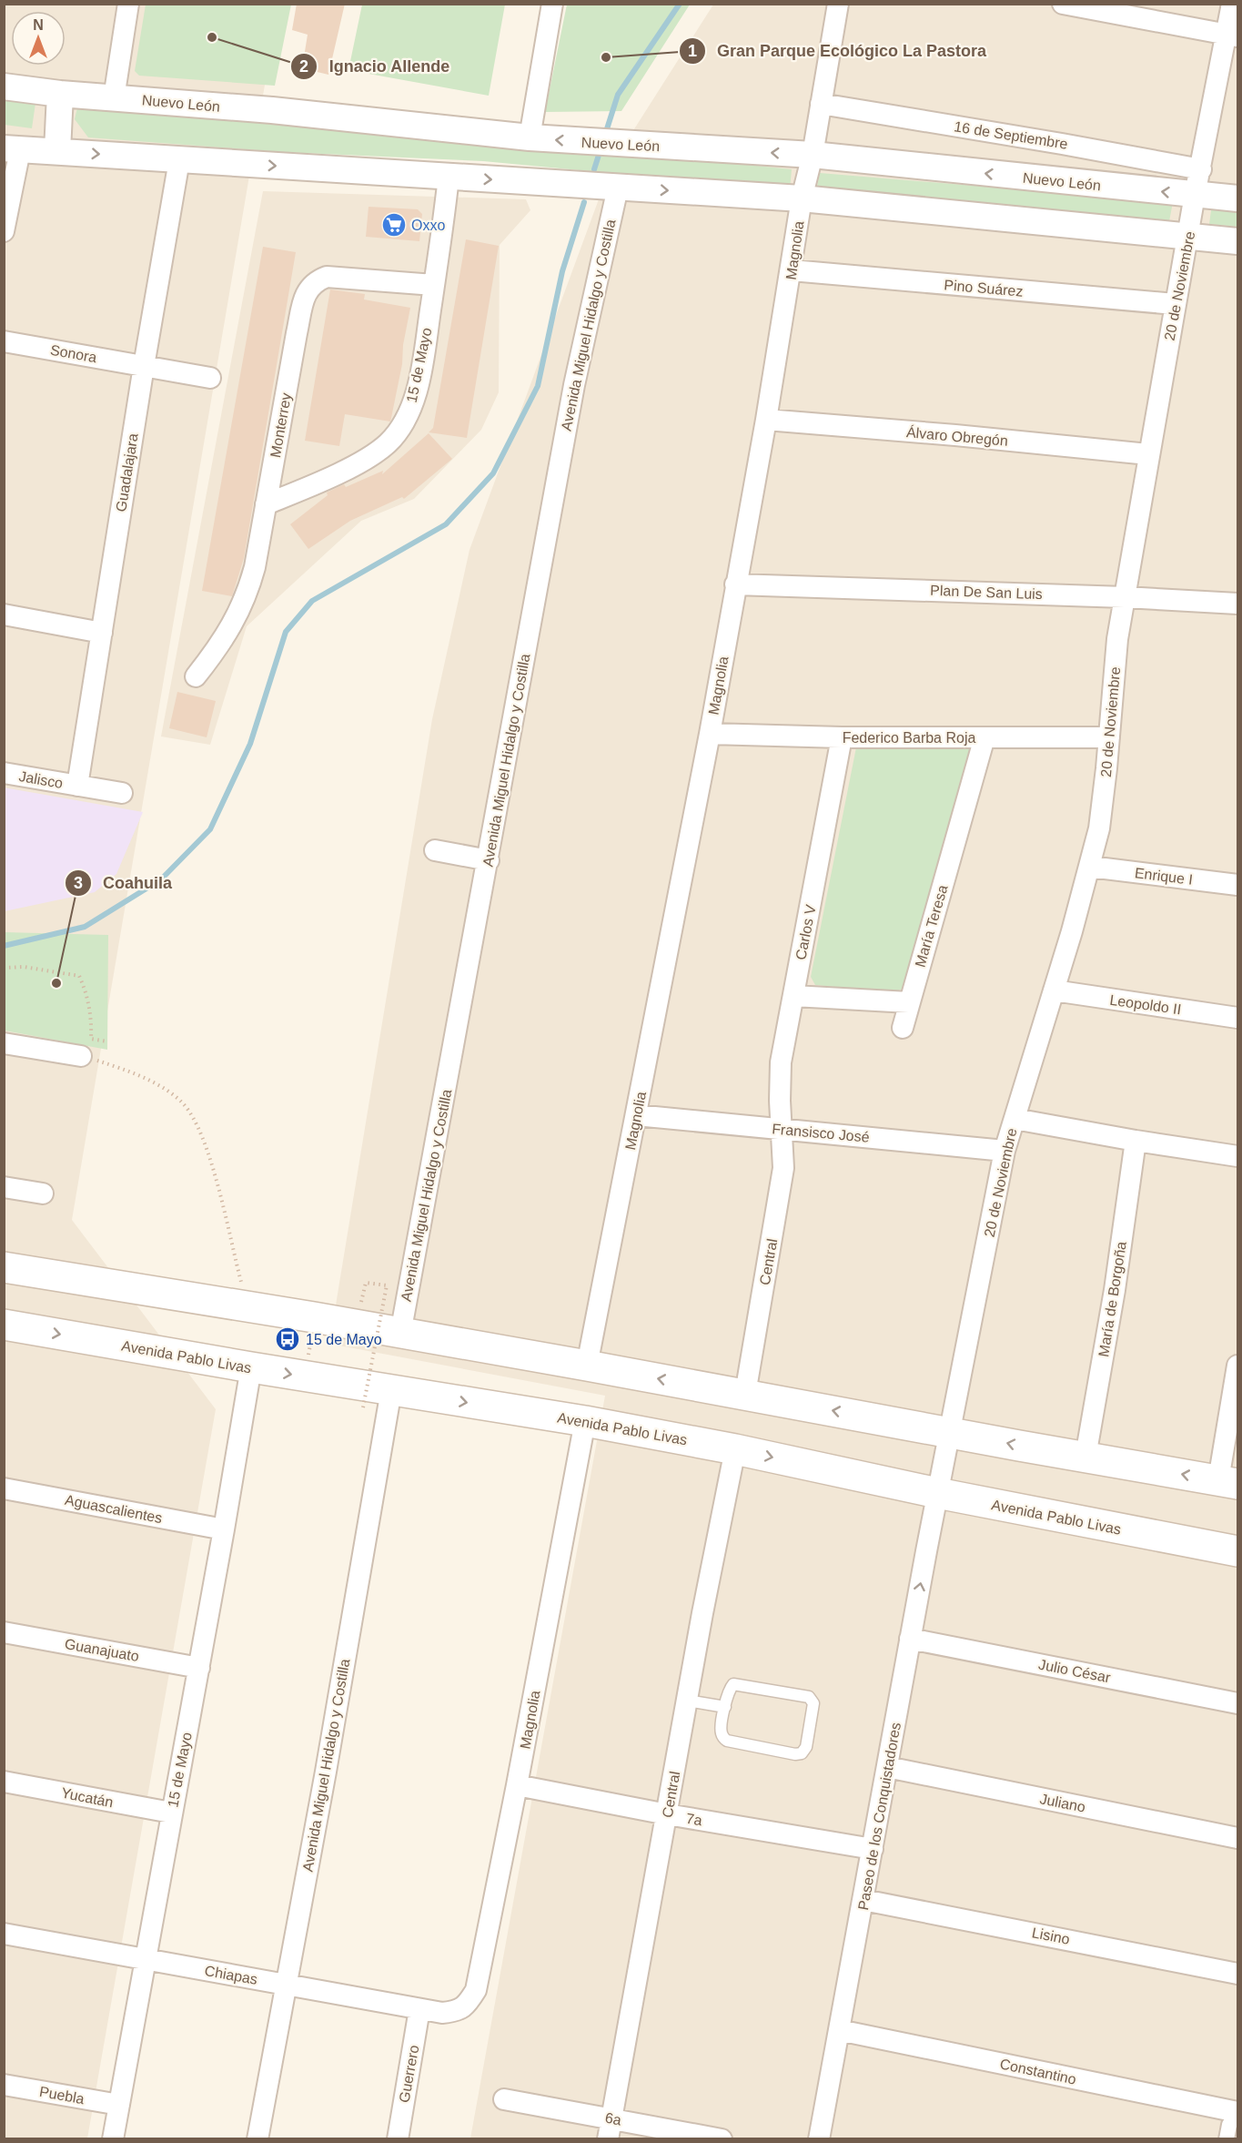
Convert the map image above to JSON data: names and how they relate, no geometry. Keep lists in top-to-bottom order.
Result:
{
  "streets": {
    "main road": ["Avenida Pablo Livas"],
    "street": [
      "Nuevo León",
      "16 de Septiembre",
      "Magnolia",
      "20 de Noviembre",
      "Pino Suárez",
      "Avenida Miguel Hidalgo y Costilla",
      "Sonora",
      "15 de Mayo",
      "Monterrey",
      "Álvaro Obregón",
      "Guadalajara",
      "Plan De San Luis",
      "Federico Barba Roja",
      "Jalisco",
      "Enrique I",
      "María Teresa",
      "Carlos V",
      "Leopoldo II",
      "Fransisco José",
      "Central",
      "María de Borgoña",
      "Aguascalientes",
      "Guanajuato",
      "Julio César",
      "Yucatán",
      "Juliano",
      "Paseo de los Conquistadores",
      "7a",
      "Lisino",
      "Chiapas",
      "Constantino",
      "Guerrero",
      "Puebla",
      "6a"
    ]
  },
  "crossings": [
    ["Nuevo León", "Magnolia"],
    ["Nuevo León", "20 de Noviembre"],
    ["16 de Septiembre", "Magnolia"],
    ["16 de Septiembre", "20 de Noviembre"],
    ["Magnolia", "Pino Suárez"],
    ["Magnolia", "Álvaro Obregón"],
    ["Magnolia", "Plan De San Luis"],
    ["Magnolia", "Federico Barba Roja"],
    ["Magnolia", "Fransisco José"],
    ["Magnolia", "Avenida Pablo Livas"],
    ["Magnolia", "7a"],
    ["Magnolia", "Chiapas"],
    ["20 de Noviembre", "Pino Suárez"],
    ["20 de Noviembre", "Álvaro Obregón"],
    ["20 de Noviembre", "Plan De San Luis"],
    ["20 de Noviembre", "Federico Barba Roja"],
    ["20 de Noviembre", "Enrique I"],
    ["20 de Noviembre", "Leopoldo II"],
    ["20 de Noviembre", "Fransisco José"],
    ["20 de Noviembre", "Avenida Pablo Livas"],
    ["20 de Noviembre", "Paseo de los Conquistadores"],
    ["Avenida Miguel Hidalgo y Costilla", "Avenida Pablo Livas"],
    ["Avenida Miguel Hidalgo y Costilla", "Chiapas"],
    ["Sonora", "Guadalajara"],
    ["15 de Mayo", "Monterrey"],
    ["15 de Mayo", "Avenida Pablo Livas"],
    ["15 de Mayo", "Aguascalientes"],
    ["15 de Mayo", "Guanajuato"],
    ["15 de Mayo", "Yucatán"],
    ["15 de Mayo", "Chiapas"],
    ["15 de Mayo", "Puebla"],
    ["Guadalajara", "Jalisco"],
    ["Federico Barba Roja", "María Teresa"],
    ["Federico Barba Roja", "Carlos V"],
    ["Carlos V", "Fransisco José"],
    ["Carlos V", "Central"],
    ["Fransisco José", "Central"],
    ["Central", "Avenida Pablo Livas"],
    ["Central", "7a"],
    ["Central", "6a"],
    ["Avenida Pablo Livas", "Paseo de los Conquistadores"],
    ["Julio César", "Paseo de los Conquistadores"],
    ["Juliano", "Paseo de los Conquistadores"],
    ["Paseo de los Conquistadores", "7a"],
    ["Paseo de los Conquistadores", "Lisino"],
    ["Paseo de los Conquistadores", "Constantino"],
    ["Chiapas", "Guerrero"]
  ],
  "places": {
    "other": ["Ignacio Allende", "Gran Parque Ecológico La Pastora", "Coahuila"],
    "supermarket": ["Oxxo"],
    "bus stop": ["15 de Mayo"]
  },
  "north": "top"
}
